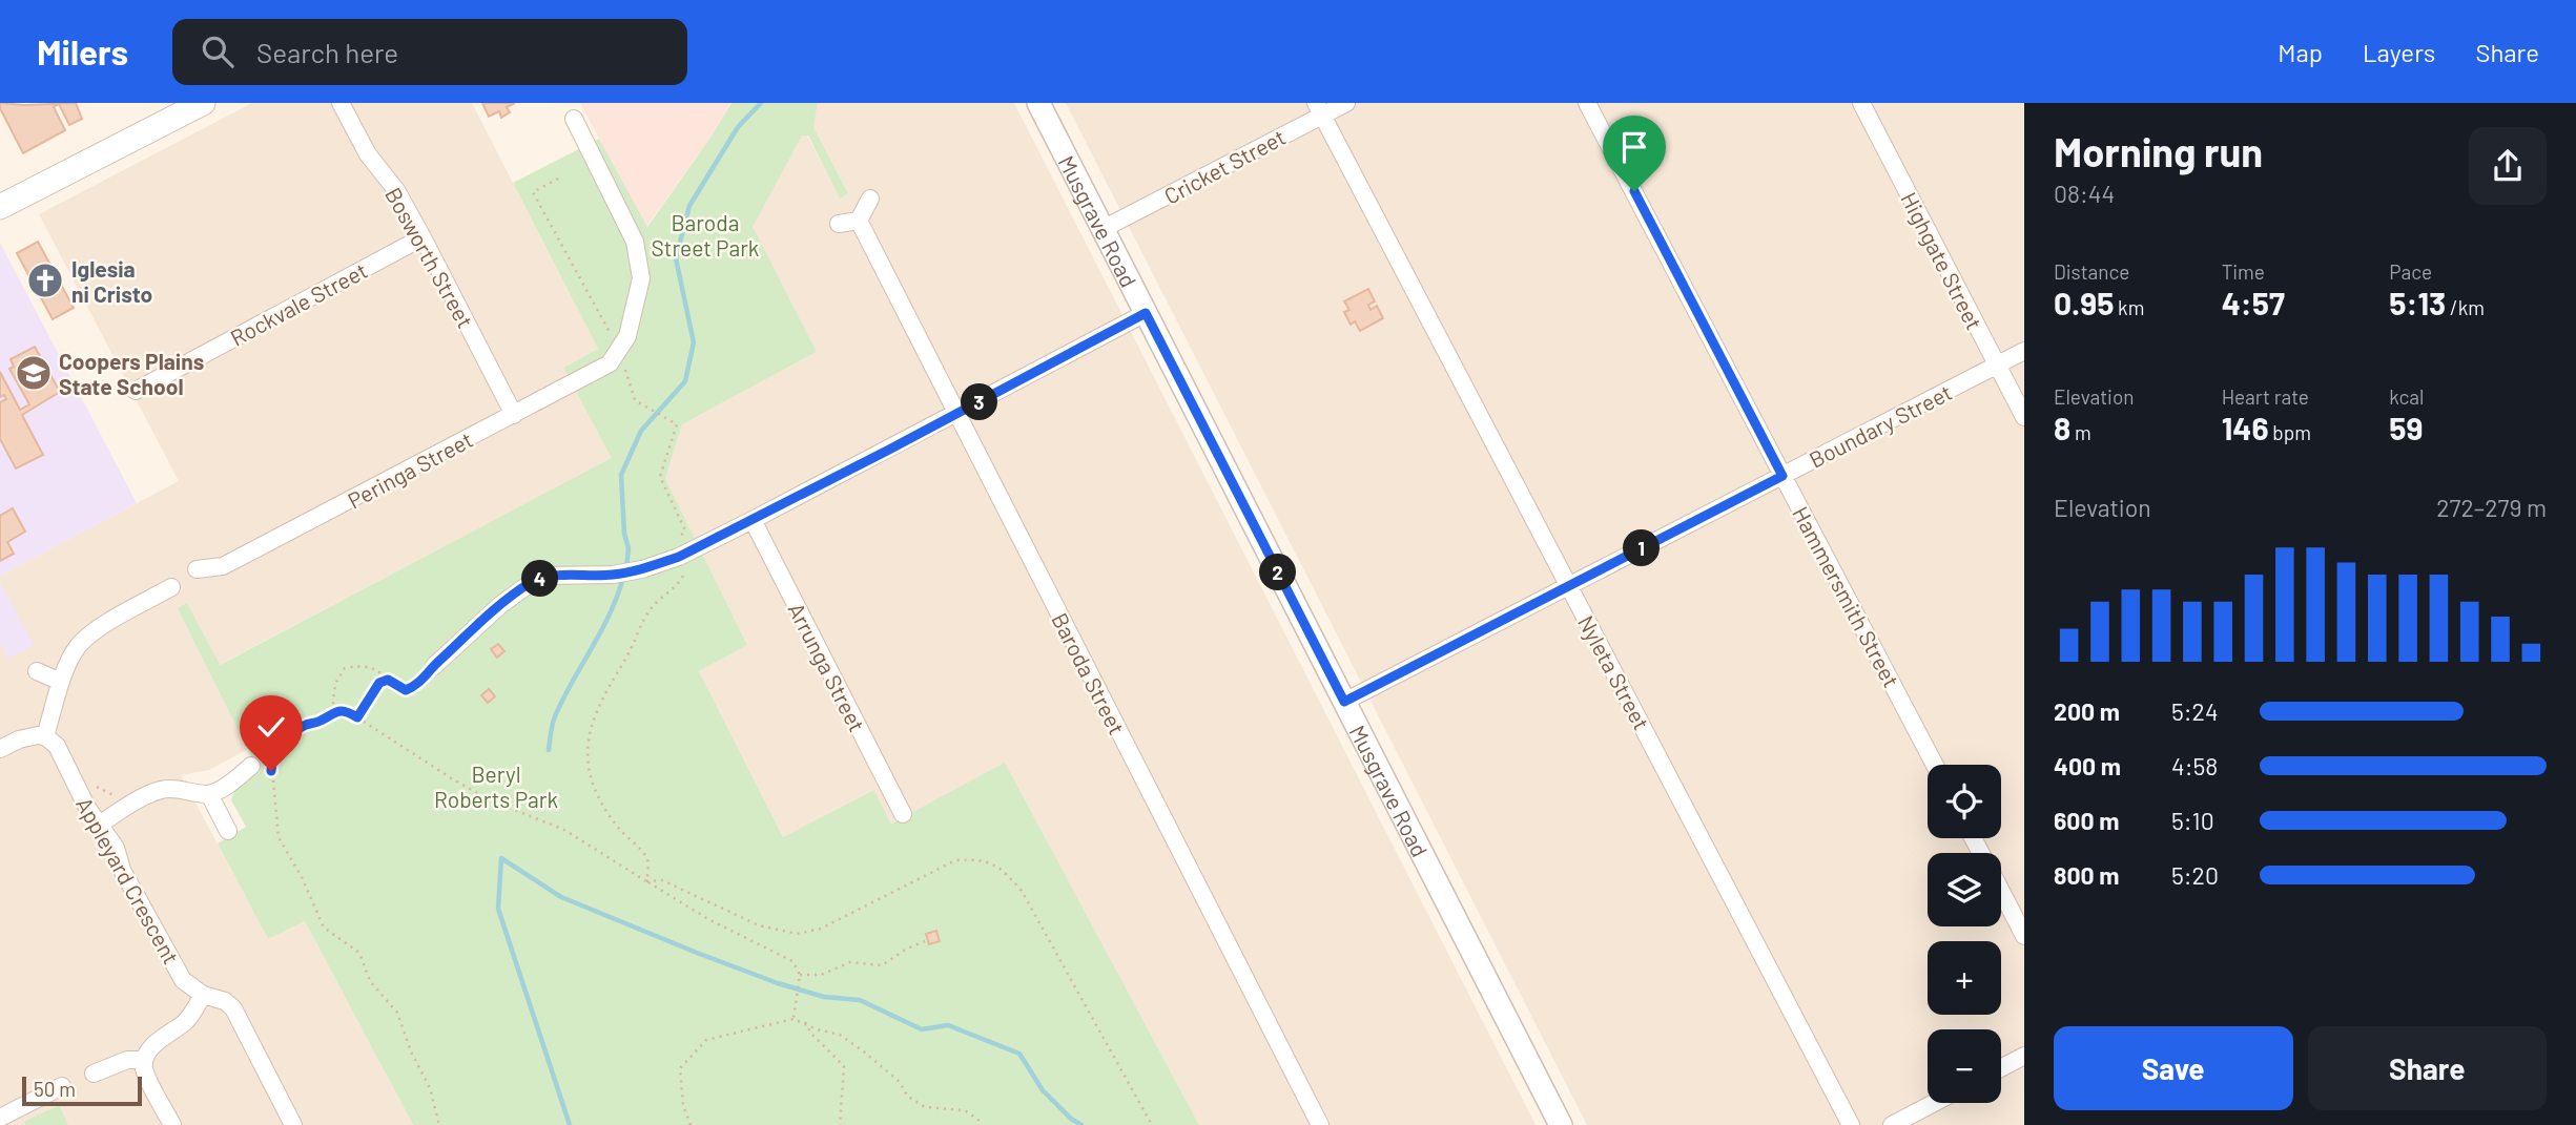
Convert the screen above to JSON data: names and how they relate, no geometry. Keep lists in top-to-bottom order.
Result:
{
  "streets": {
    "street": [
      "Cricket Street",
      "Musgrave Road",
      "Bosworth Street",
      "Highgate Street",
      "Rockvale Street",
      "Boundary Street",
      "Peringa Street",
      "Hammersmith Street",
      "Arrunga Street",
      "Nyleta Street",
      "Baroda Street",
      "Appleyard Crescent"
    ]
  },
  "crossings": [
    ["Cricket Street", "Musgrave Road"],
    ["Cricket Street", "Nyleta Street"],
    ["Musgrave Road", "Boundary Street"],
    ["Bosworth Street", "Rockvale Street"],
    ["Bosworth Street", "Peringa Street"],
    ["Highgate Street", "Boundary Street"],
    ["Boundary Street", "Hammersmith Street"],
    ["Boundary Street", "Nyleta Street"]
  ],
  "parks": ["Baroda Street Park", "Beryl Roberts Park"],
  "places": {
    "church": ["Iglesia ni Cristo"],
    "school or university": ["Coopers Plains State School"]
  },
  "scale_bar": "50 m",
  "page": {
    "header": "Milers",
    "search": "Search here",
    "nav": ["Map", "Layers", "Share"],
    "heading": ["Morning run", "08:44"],
    "stats": [
      ["Distance", "0.95 km"],
      ["Time", "4:57"],
      ["Pace", "5:13 /km"],
      ["Elevation", "8 m"],
      ["Heart rate", "146 bpm"],
      ["kcal", "59"]
    ],
    "pins": [
      "3",
      "1",
      "2",
      "4"
    ],
    "chart": ["Elevation", "272–279 m"],
    "list": [
      {
        "name": "200 m",
        "note": "5:24"
      },
      {
        "name": "400 m",
        "note": "4:58"
      },
      {
        "name": "600 m",
        "note": "5:10"
      },
      {
        "name": "800 m",
        "note": "5:20"
      }
    ],
    "map_buttons": ["+", "−"],
    "buttons": ["Save", "Share"],
    "scale": "50 m"
  }
}
